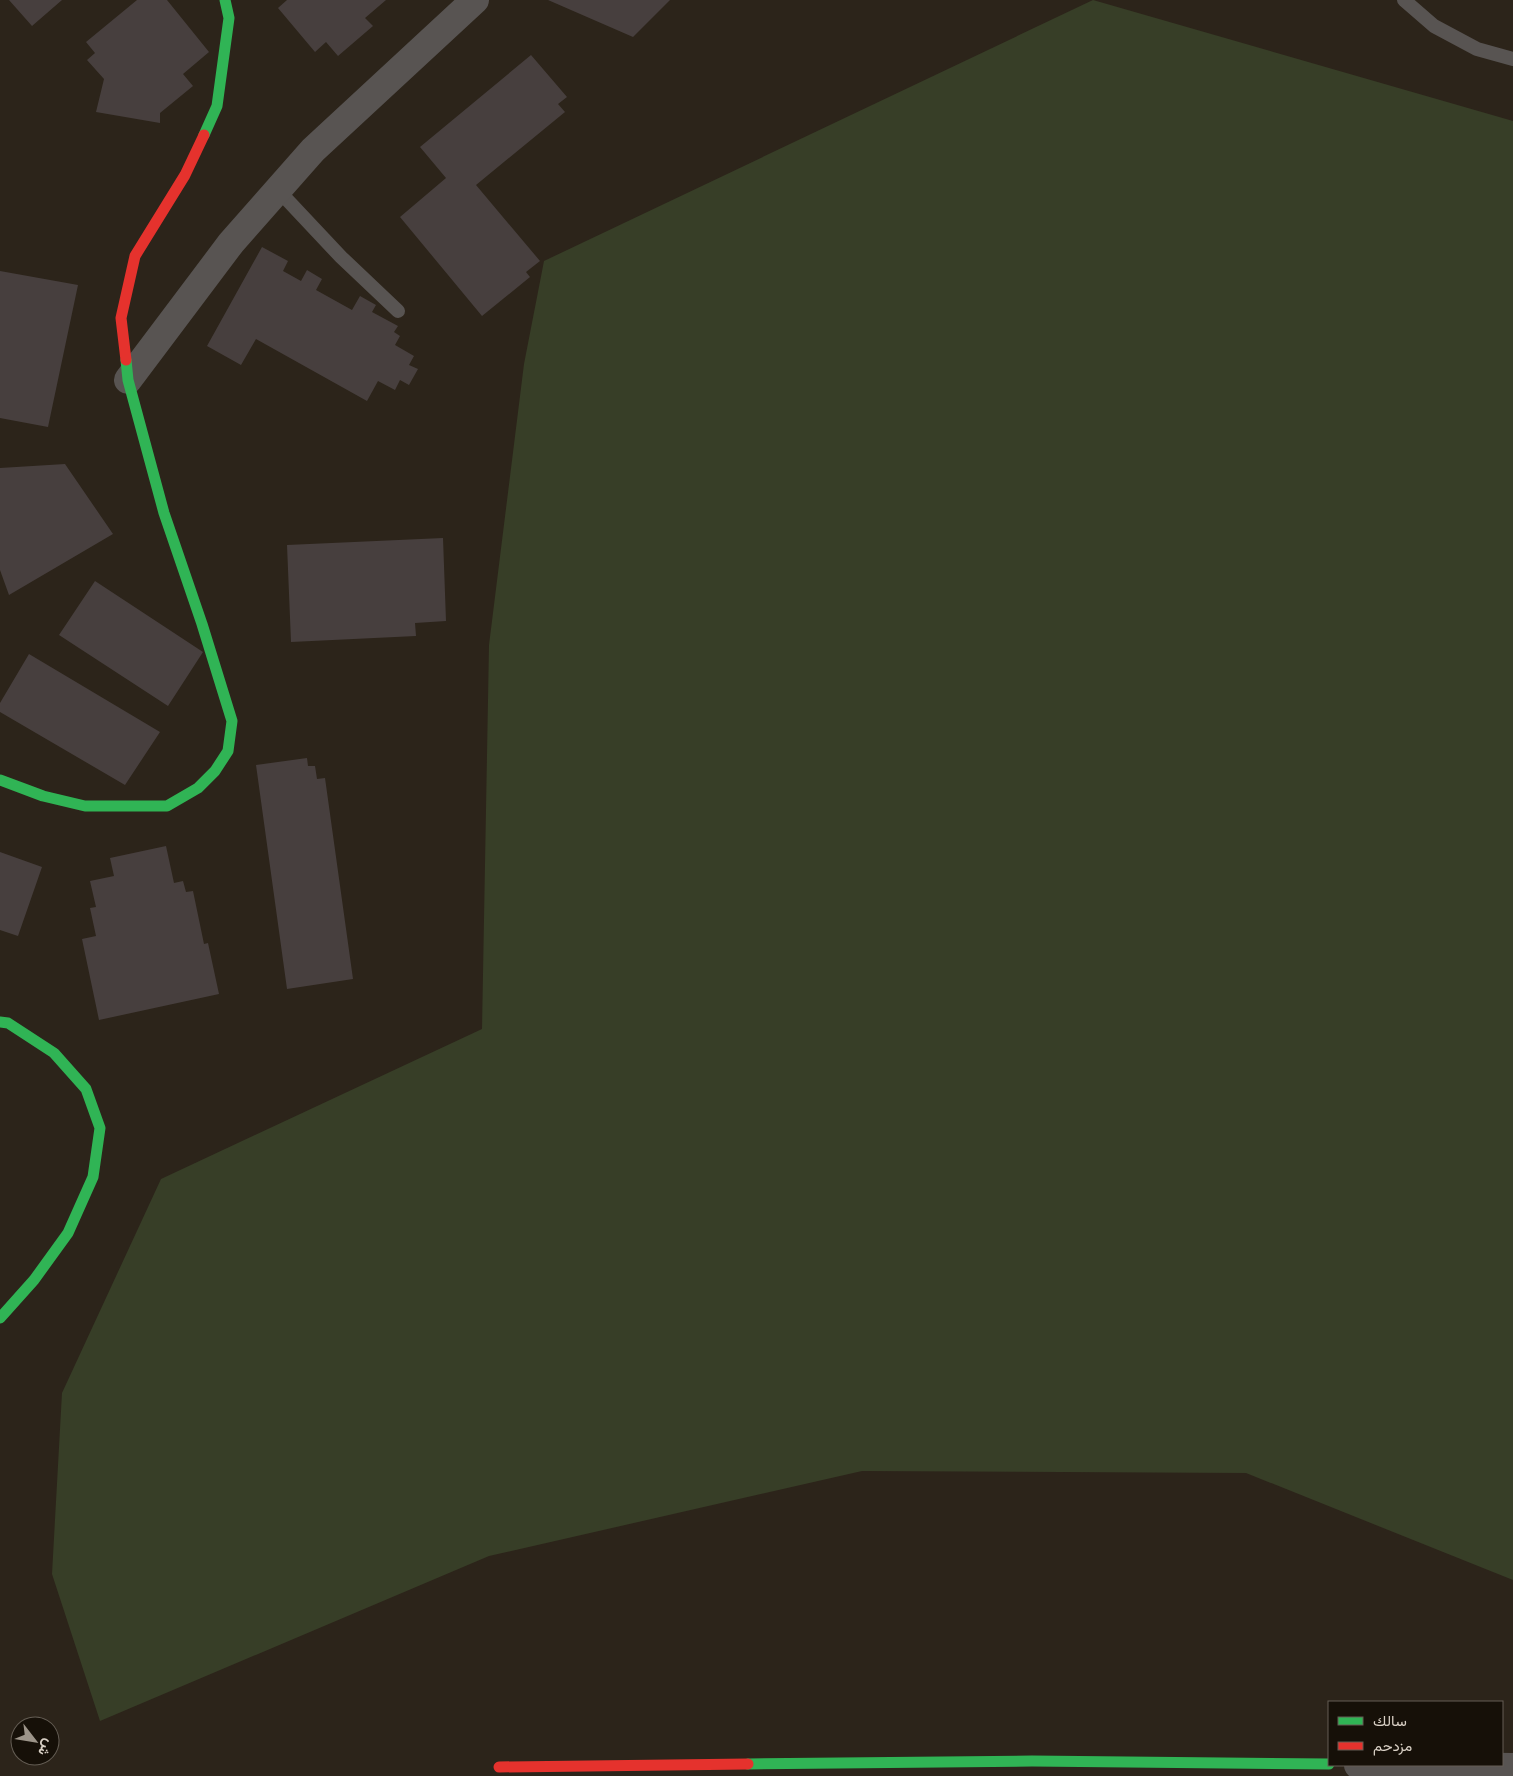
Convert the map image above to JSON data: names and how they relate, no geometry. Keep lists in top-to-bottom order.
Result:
{
  "legend": ["سالك", "مزدحم"],
  "north": "bottom right"
}
